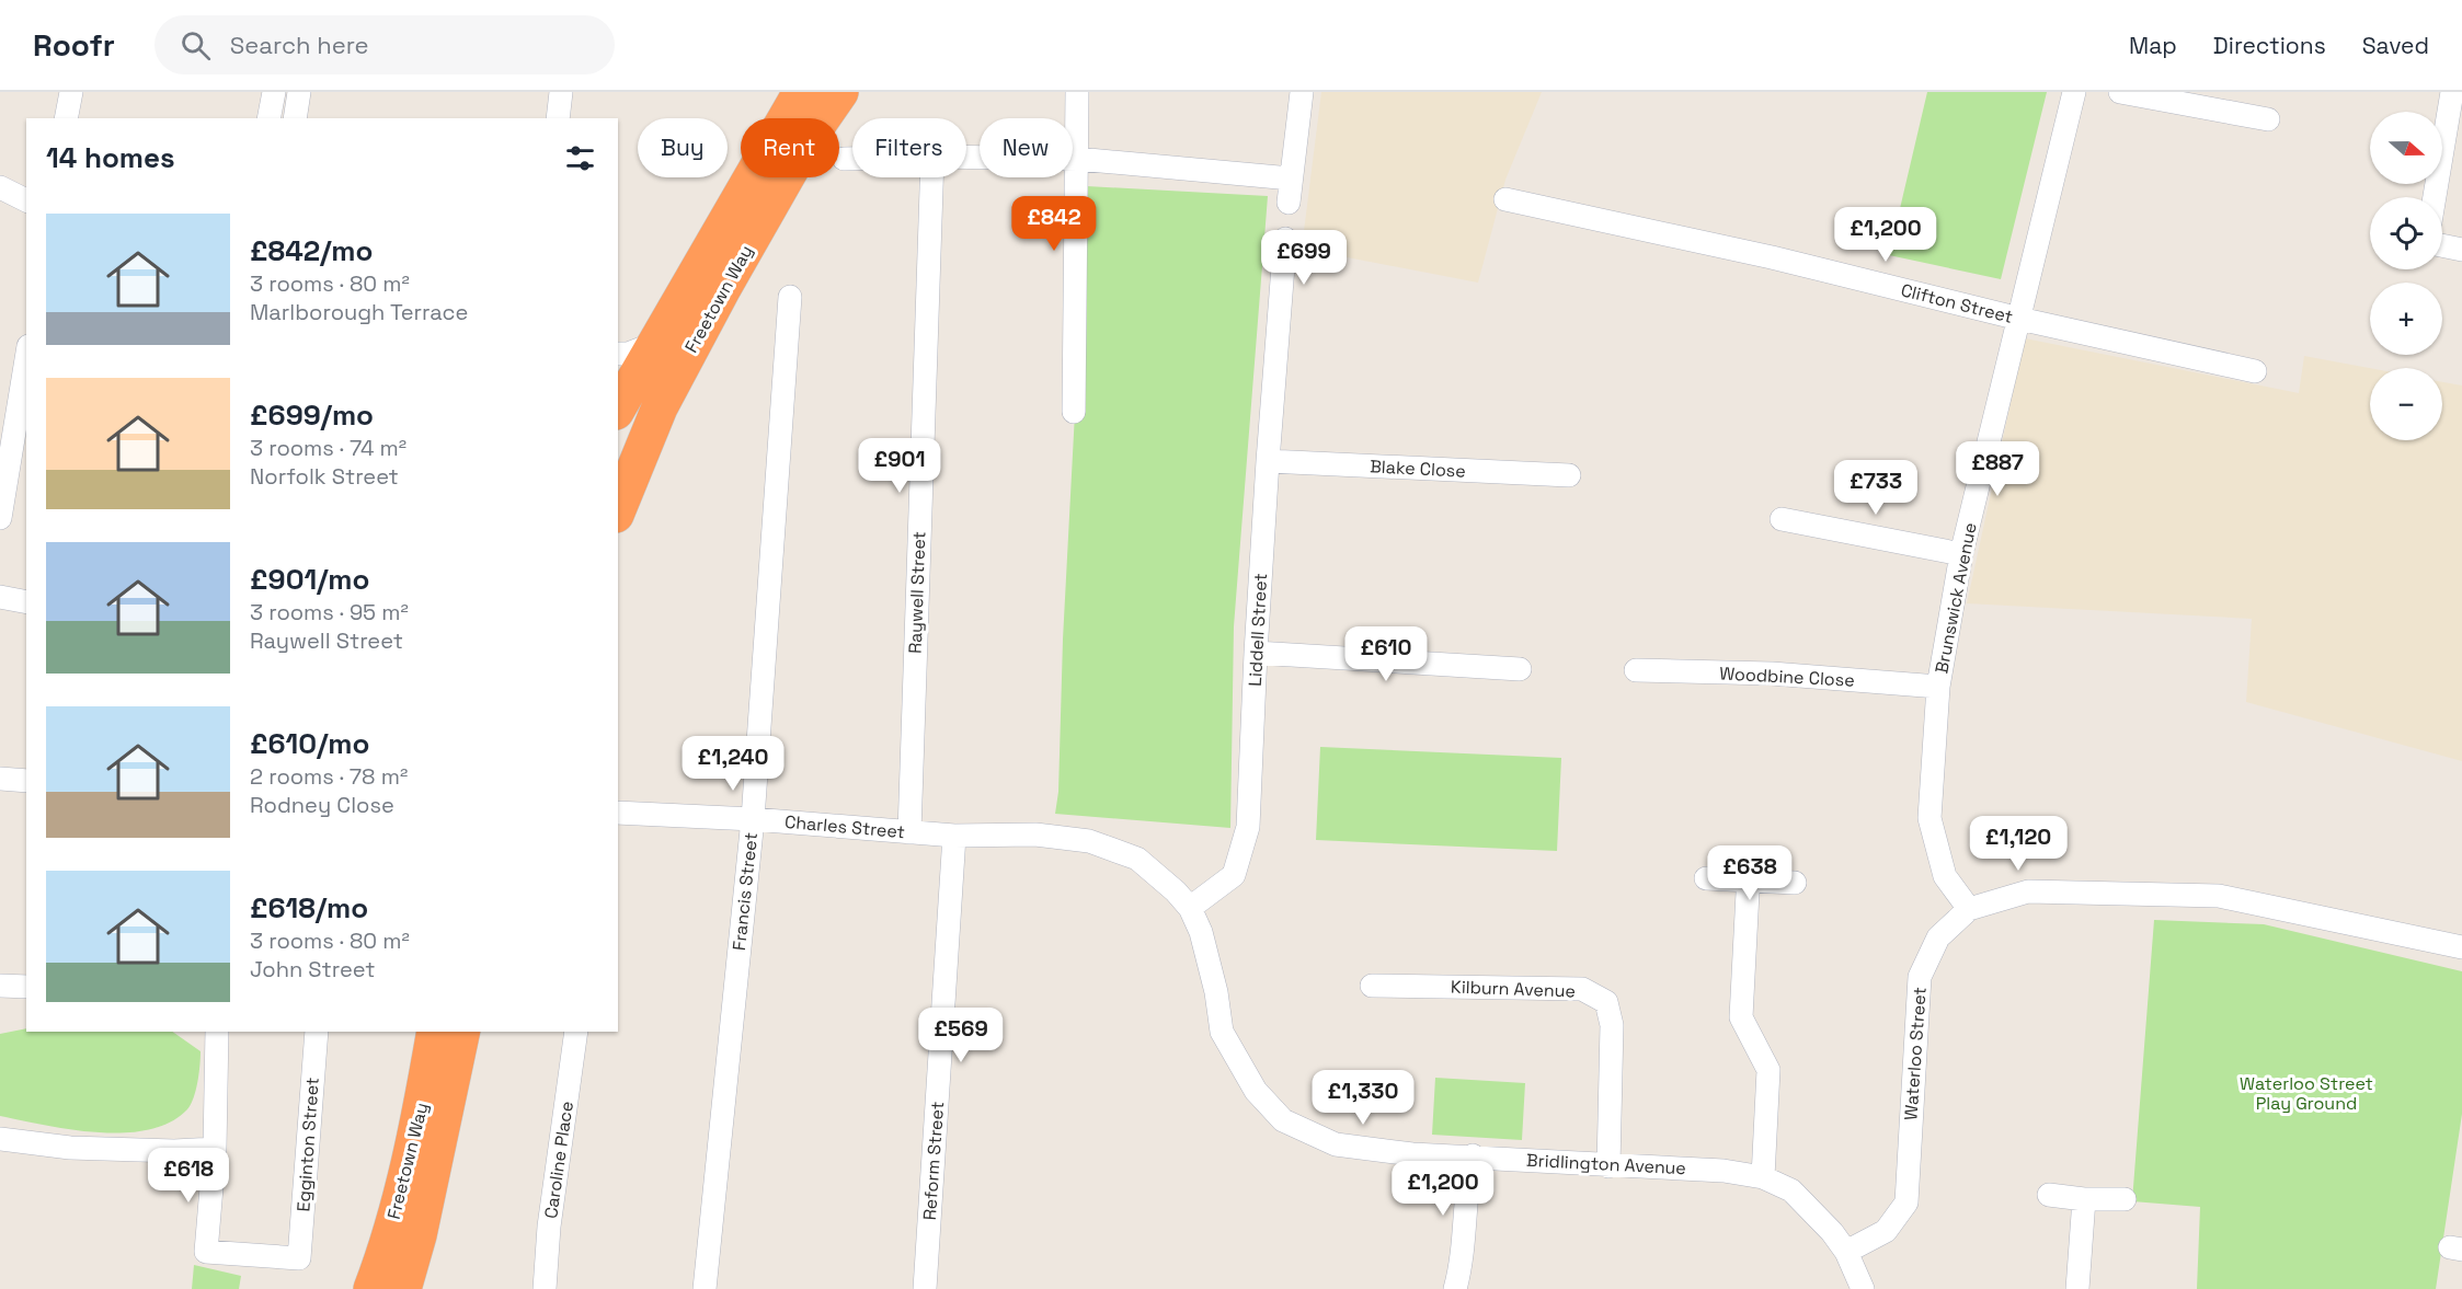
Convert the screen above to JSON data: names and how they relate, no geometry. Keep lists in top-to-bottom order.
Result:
{
  "streets": {
    "highway": ["Freetown Way"],
    "street": [
      "Clifton Street",
      "Blake Close",
      "Raywell Street",
      "Brunswick Avenue",
      "Liddell Street",
      "Woodbine Close",
      "Charles Street",
      "Francis Street",
      "Kilburn Avenue",
      "Waterloo Street",
      "Egginton Street",
      "Caroline Place",
      "Reform Street",
      "Bridlington Avenue"
    ]
  },
  "crossings": [
    ["Clifton Street", "Brunswick Avenue"],
    ["Blake Close", "Liddell Street"],
    ["Raywell Street", "Charles Street"],
    ["Brunswick Avenue", "Woodbine Close"],
    ["Brunswick Avenue", "Waterloo Street"],
    ["Liddell Street", "Bridlington Avenue"],
    ["Charles Street", "Francis Street"],
    ["Charles Street", "Reform Street"],
    ["Charles Street", "Bridlington Avenue"],
    ["Kilburn Avenue", "Bridlington Avenue"],
    ["Waterloo Street", "Bridlington Avenue"],
    ["Reform Street", "Bridlington Avenue"]
  ],
  "parks": ["Waterloo Street Play Ground"],
  "north": "right",
  "page": {
    "header": "Roofr",
    "search": "Search here",
    "nav": ["Map", "Directions", "Saved"],
    "map_buttons": ["+", "−"],
    "chip": [
      "Buy",
      "Rent",
      "Filters",
      "New"
    ],
    "heading": "14 homes",
    "price": [
      "£842",
      "£1,200",
      "£699",
      "£901",
      "£887",
      "£733",
      "£610",
      "£1,240",
      "£1,120",
      "£638",
      "£569",
      "£1,330",
      "£618",
      "£1,200"
    ],
    "list": [
      {
        "name": "£842/mo",
        "note": "3 rooms · 80 m² · Marlborough Terrace"
      },
      {
        "name": "£699/mo",
        "note": "3 rooms · 74 m² · Norfolk Street"
      },
      {
        "name": "£901/mo",
        "note": "3 rooms · 95 m² · Raywell Street"
      },
      {
        "name": "£610/mo",
        "note": "2 rooms · 78 m² · Rodney Close"
      },
      {
        "name": "£618/mo",
        "note": "3 rooms · 80 m² · John Street"
      }
    ]
  }
}
